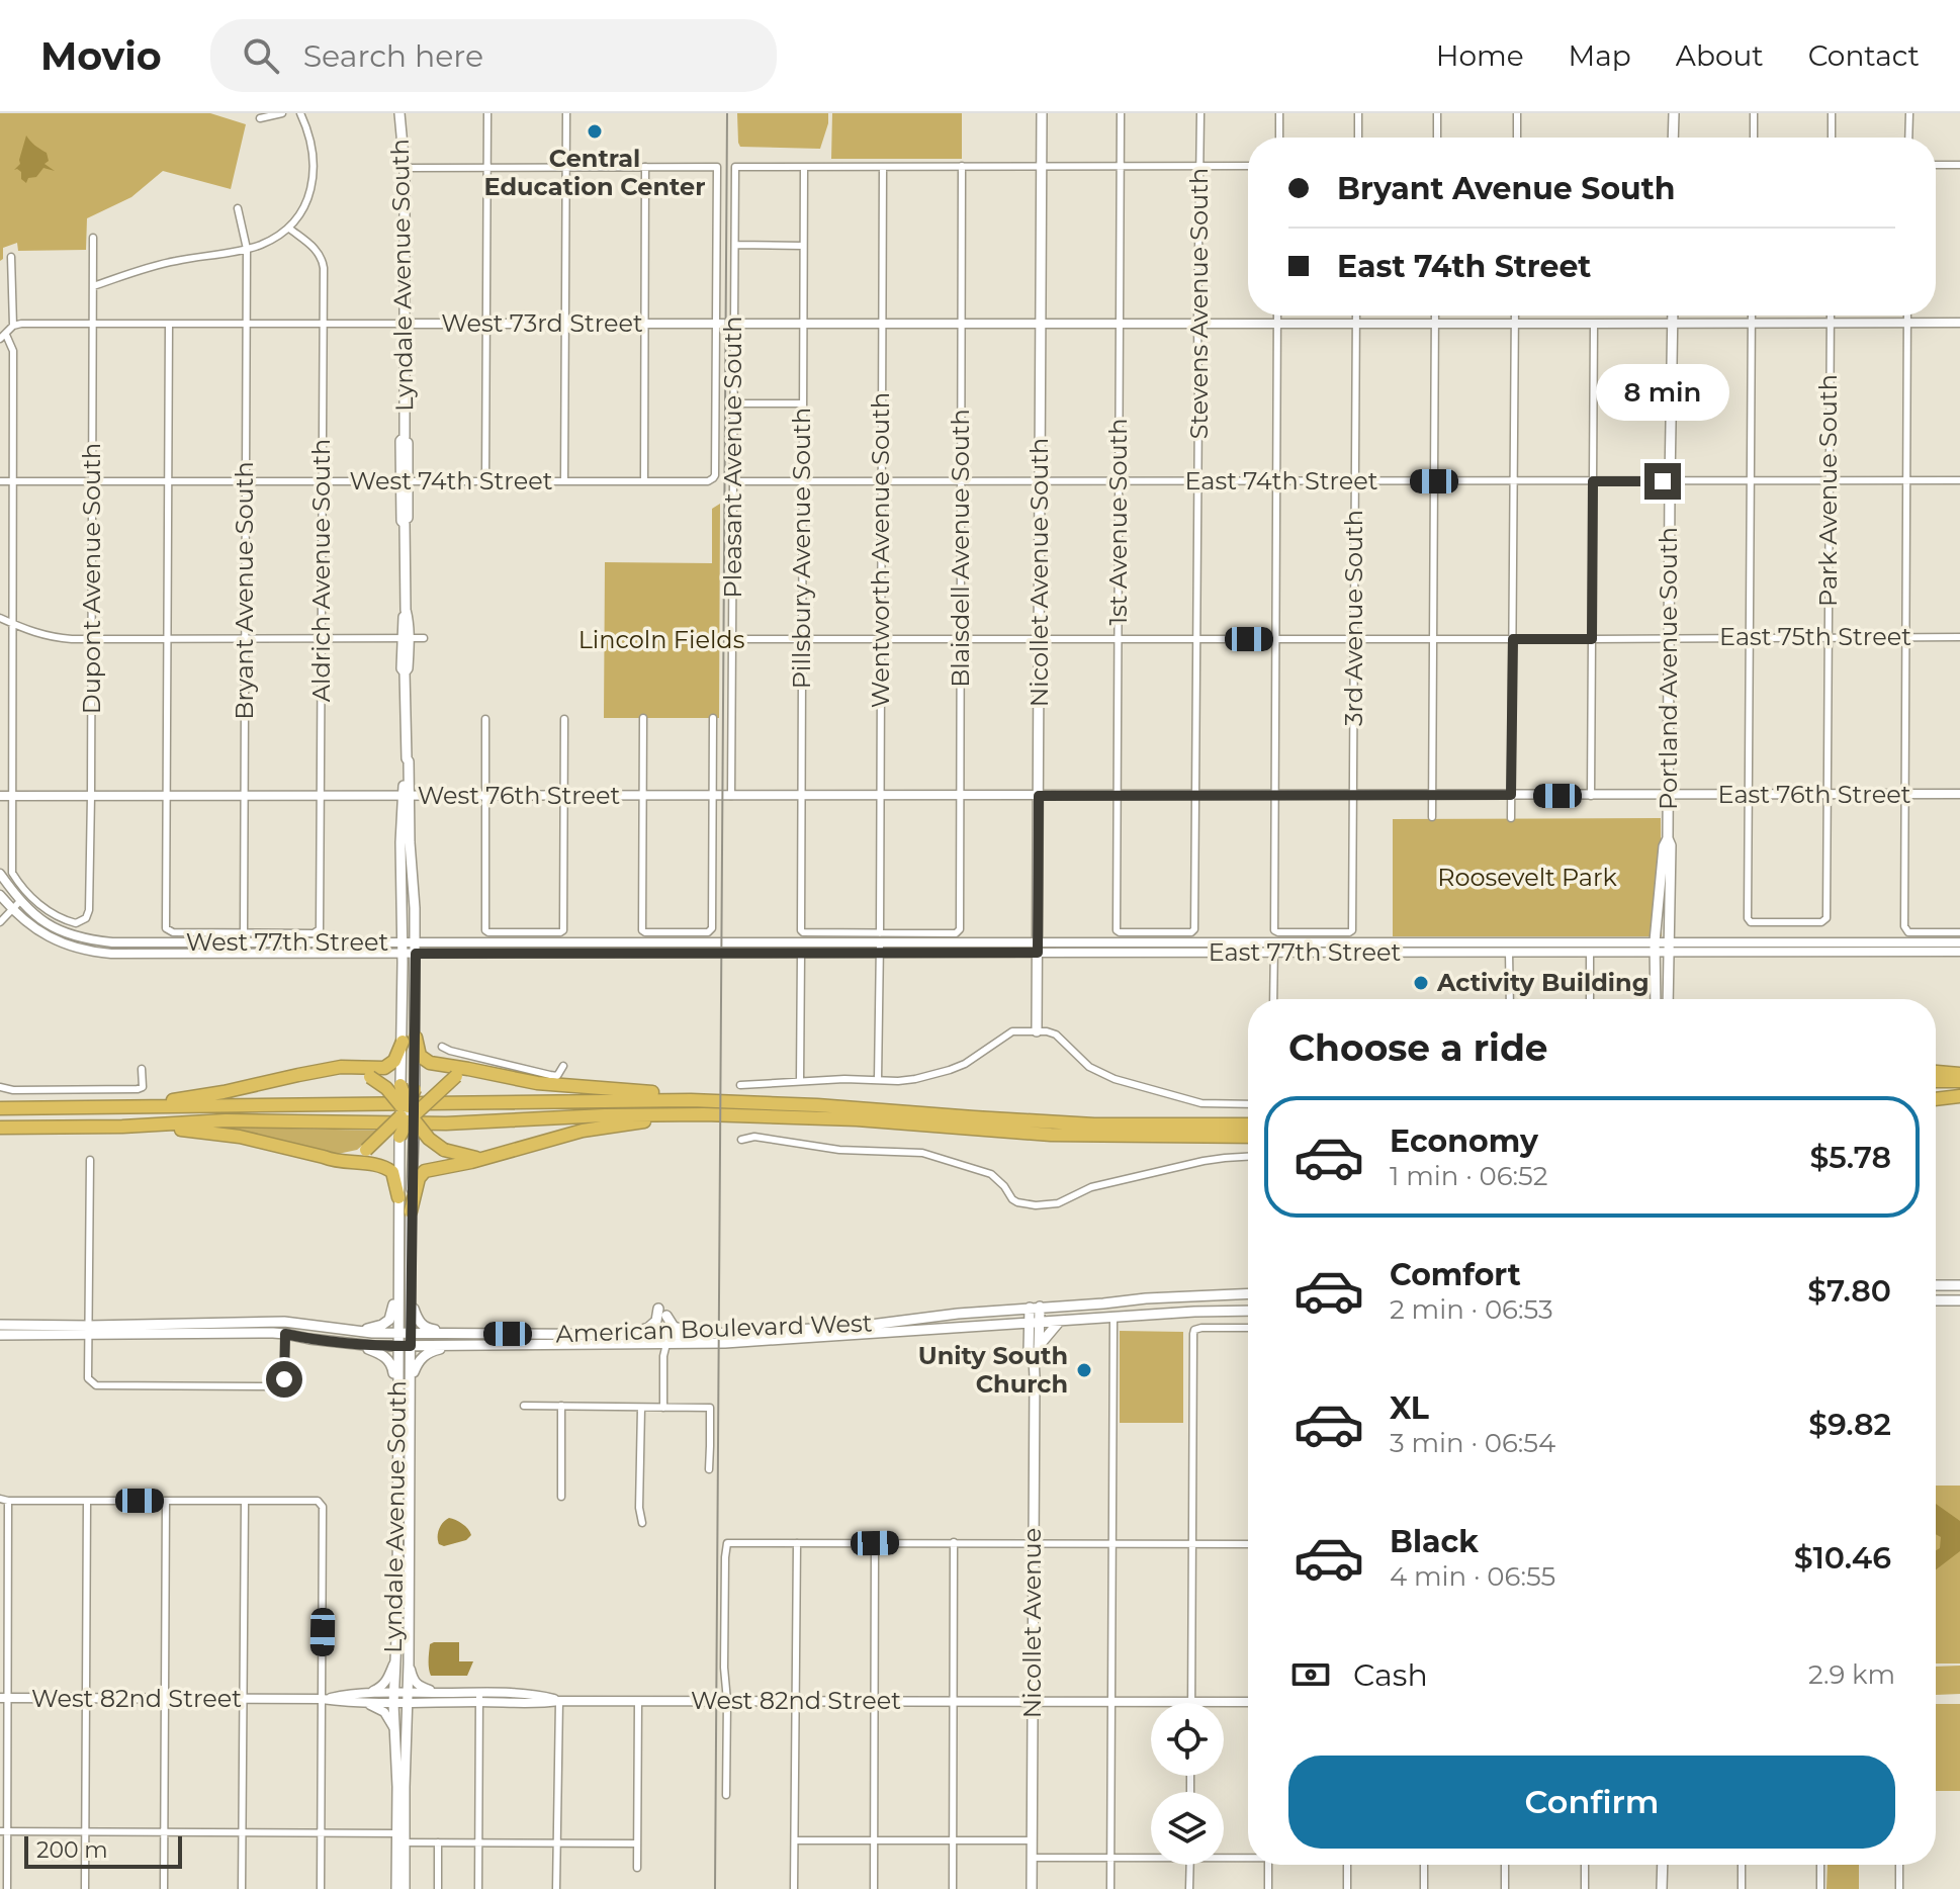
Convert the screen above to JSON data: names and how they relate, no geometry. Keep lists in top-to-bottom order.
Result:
{
  "streets": {
    "main road": [
      "Lyndale Avenue South",
      "Nicollet Avenue South",
      "Portland Avenue South",
      "American Boulevard West",
      "Nicollet Avenue"
    ],
    "street": [
      "Stevens Avenue South",
      "West 73rd Street",
      "Pleasant Avenue South",
      "West 74th Street",
      "East 74th Street",
      "Park Avenue South",
      "1st Avenue South",
      "Pillsbury Avenue South",
      "Blaisdell Avenue South",
      "Wentworth Avenue South",
      "Aldrich Avenue South",
      "Dupont Avenue South",
      "Bryant Avenue South",
      "3rd Avenue South",
      "East 75th Street",
      "East 76th Street",
      "West 76th Street",
      "West 77th Street",
      "East 77th Street",
      "West 82nd Street"
    ]
  },
  "crossings": [
    ["Lyndale Avenue South", "West 73rd Street"],
    ["Lyndale Avenue South", "West 74th Street"],
    ["Lyndale Avenue South", "West 76th Street"],
    ["Lyndale Avenue South", "West 77th Street"],
    ["Lyndale Avenue South", "American Boulevard West"],
    ["Lyndale Avenue South", "West 82nd Street"],
    ["Stevens Avenue South", "West 73rd Street"],
    ["Stevens Avenue South", "East 74th Street"],
    ["Stevens Avenue South", "1st Avenue South"],
    ["Stevens Avenue South", "East 75th Street"],
    ["Stevens Avenue South", "East 76th Street"],
    ["West 73rd Street", "Pleasant Avenue South"],
    ["West 73rd Street", "Park Avenue South"],
    ["West 73rd Street", "1st Avenue South"],
    ["West 73rd Street", "Pillsbury Avenue South"],
    ["West 73rd Street", "Blaisdell Avenue South"],
    ["West 73rd Street", "Wentworth Avenue South"],
    ["West 73rd Street", "Aldrich Avenue South"],
    ["West 73rd Street", "Nicollet Avenue South"],
    ["West 73rd Street", "Dupont Avenue South"],
    ["West 73rd Street", "Bryant Avenue South"],
    ["West 73rd Street", "3rd Avenue South"],
    ["West 73rd Street", "Portland Avenue South"],
    ["Pleasant Avenue South", "West 74th Street"],
    ["Pleasant Avenue South", "Pillsbury Avenue South"],
    ["Pleasant Avenue South", "East 75th Street"],
    ["Pleasant Avenue South", "West 76th Street"],
    ["West 74th Street", "Aldrich Avenue South"],
    ["West 74th Street", "Dupont Avenue South"],
    ["West 74th Street", "Bryant Avenue South"],
    ["East 74th Street", "Park Avenue South"],
    ["East 74th Street", "1st Avenue South"],
    ["East 74th Street", "Nicollet Avenue South"],
    ["East 74th Street", "3rd Avenue South"],
    ["East 74th Street", "Portland Avenue South"],
    ["Park Avenue South", "East 75th Street"],
    ["Park Avenue South", "East 76th Street"],
    ["1st Avenue South", "East 75th Street"],
    ["1st Avenue South", "East 76th Street"],
    ["Pillsbury Avenue South", "Blaisdell Avenue South"],
    ["Pillsbury Avenue South", "Wentworth Avenue South"],
    ["Pillsbury Avenue South", "East 75th Street"],
    ["Pillsbury Avenue South", "West 76th Street"],
    ["Pillsbury Avenue South", "West 77th Street"],
    ["Blaisdell Avenue South", "Wentworth Avenue South"],
    ["Blaisdell Avenue South", "East 75th Street"],
    ["Blaisdell Avenue South", "West 76th Street"],
    ["Blaisdell Avenue South", "West 77th Street"],
    ["Wentworth Avenue South", "East 75th Street"],
    ["Wentworth Avenue South", "West 76th Street"],
    ["Wentworth Avenue South", "West 77th Street"],
    ["Aldrich Avenue South", "Bryant Avenue South"],
    ["Aldrich Avenue South", "West 76th Street"],
    ["Nicollet Avenue South", "East 75th Street"],
    ["Nicollet Avenue South", "East 76th Street"],
    ["Nicollet Avenue South", "West 76th Street"],
    ["Nicollet Avenue South", "West 77th Street"],
    ["Nicollet Avenue South", "East 77th Street"],
    ["Dupont Avenue South", "West 76th Street"],
    ["Bryant Avenue South", "West 76th Street"],
    ["3rd Avenue South", "East 75th Street"],
    ["3rd Avenue South", "East 76th Street"],
    ["East 75th Street", "Portland Avenue South"],
    ["Portland Avenue South", "East 76th Street"],
    ["Portland Avenue South", "East 77th Street"],
    ["East 76th Street", "West 76th Street"],
    ["West 77th Street", "East 77th Street"],
    ["American Boulevard West", "Nicollet Avenue"],
    ["Nicollet Avenue", "West 82nd Street"]
  ],
  "parks": ["Lincoln Fields", "Roosevelt Park"],
  "places": ["Central Education Center", "Activity Building", "Unity South Church"],
  "scale_bar": "200 m",
  "page": {
    "header": "Movio",
    "search": "Search here",
    "nav": [
      "Home",
      "Map",
      "About",
      "Contact"
    ],
    "banner": ["Bryant Avenue South", "East 74th Street"],
    "bubble": "8 min",
    "heading": "Choose a ride",
    "list": [
      {
        "name": "Economy",
        "note": "1 min · 06:52",
        "value": "$5.78"
      },
      {
        "name": "Comfort",
        "note": "2 min · 06:53",
        "value": "$7.80"
      },
      {
        "name": "XL",
        "note": "3 min · 06:54",
        "value": "$9.82"
      },
      {
        "name": "Black",
        "note": "4 min · 06:55",
        "value": "$10.46"
      }
    ],
    "pay": ["Cash", "2.9 km"],
    "buttons": "Confirm",
    "scale": "200 m"
  }
}
